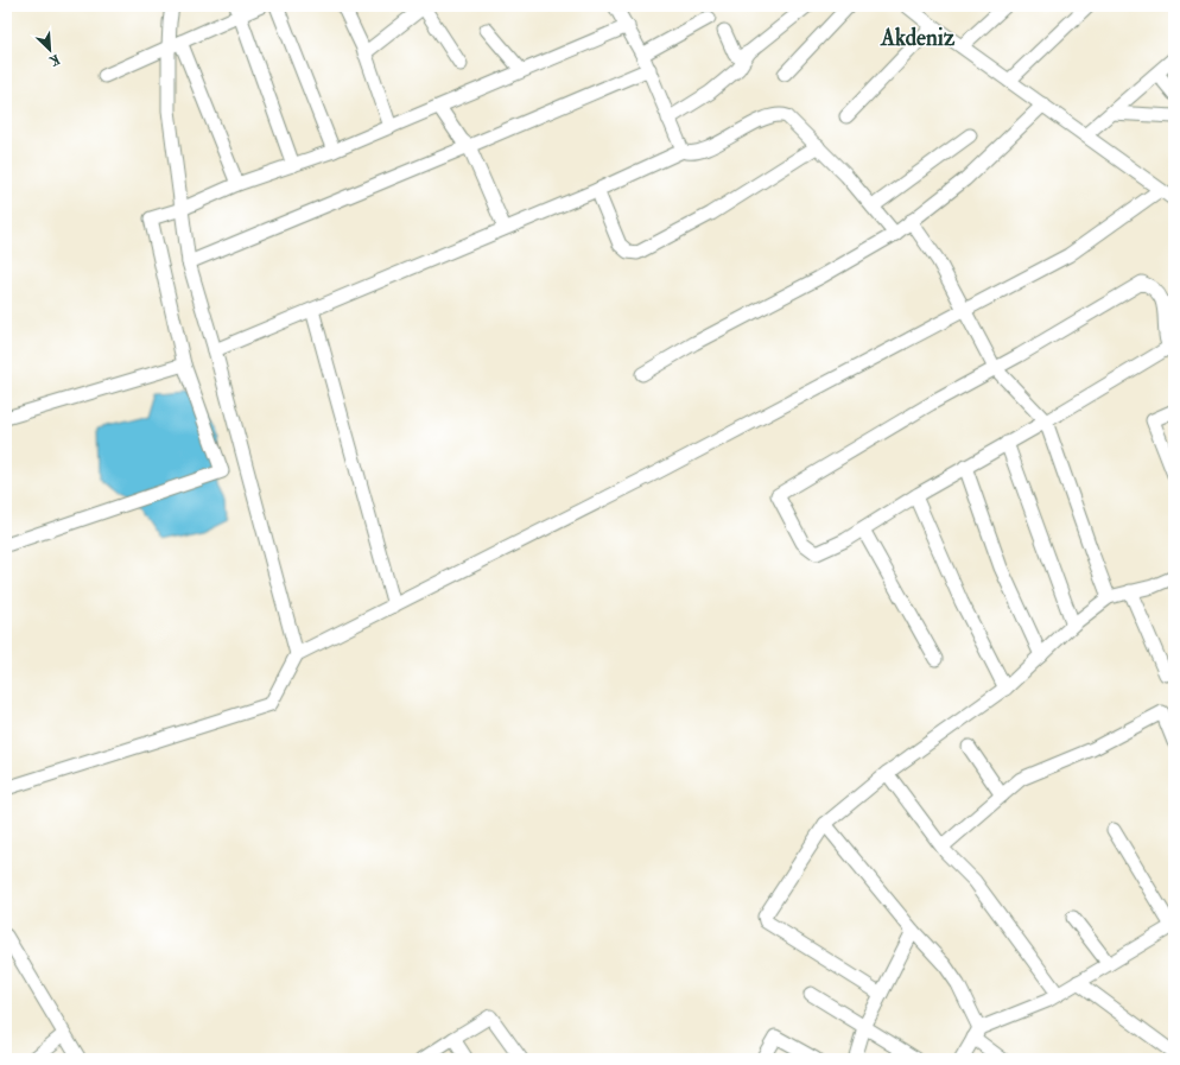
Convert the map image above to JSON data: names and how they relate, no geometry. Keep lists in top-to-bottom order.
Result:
{
  "districts": ["Akdeniz"],
  "north": "bottom right"
}
